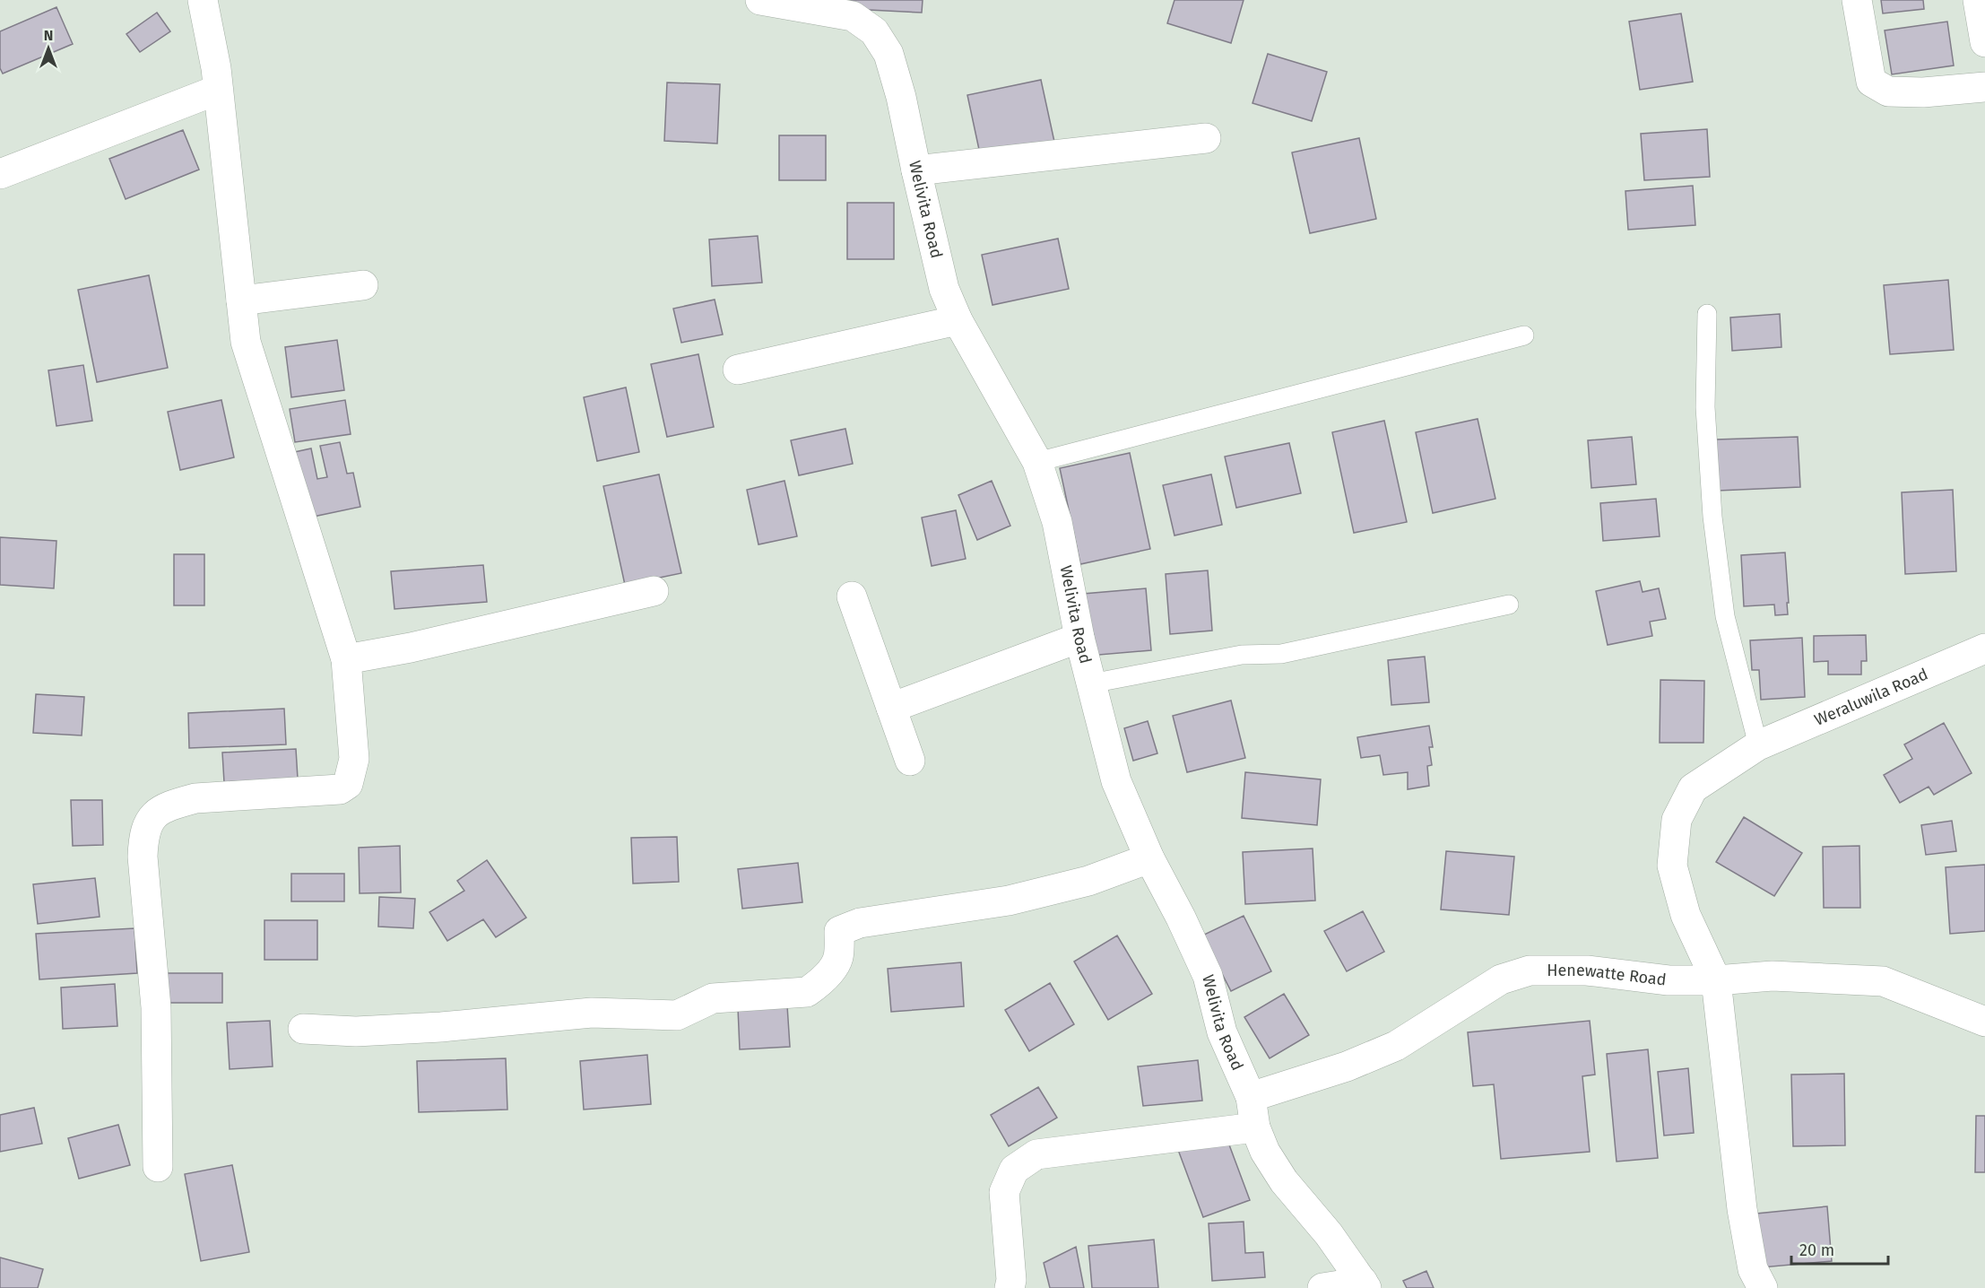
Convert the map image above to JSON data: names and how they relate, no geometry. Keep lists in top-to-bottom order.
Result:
{
  "streets": {
    "street": ["Welivita Road", "Weraluwila Road", "Henewatte Road"]
  },
  "crossings": [
    ["Welivita Road", "Henewatte Road"]
  ],
  "scale_bar": "20 m",
  "north": "top"
}
